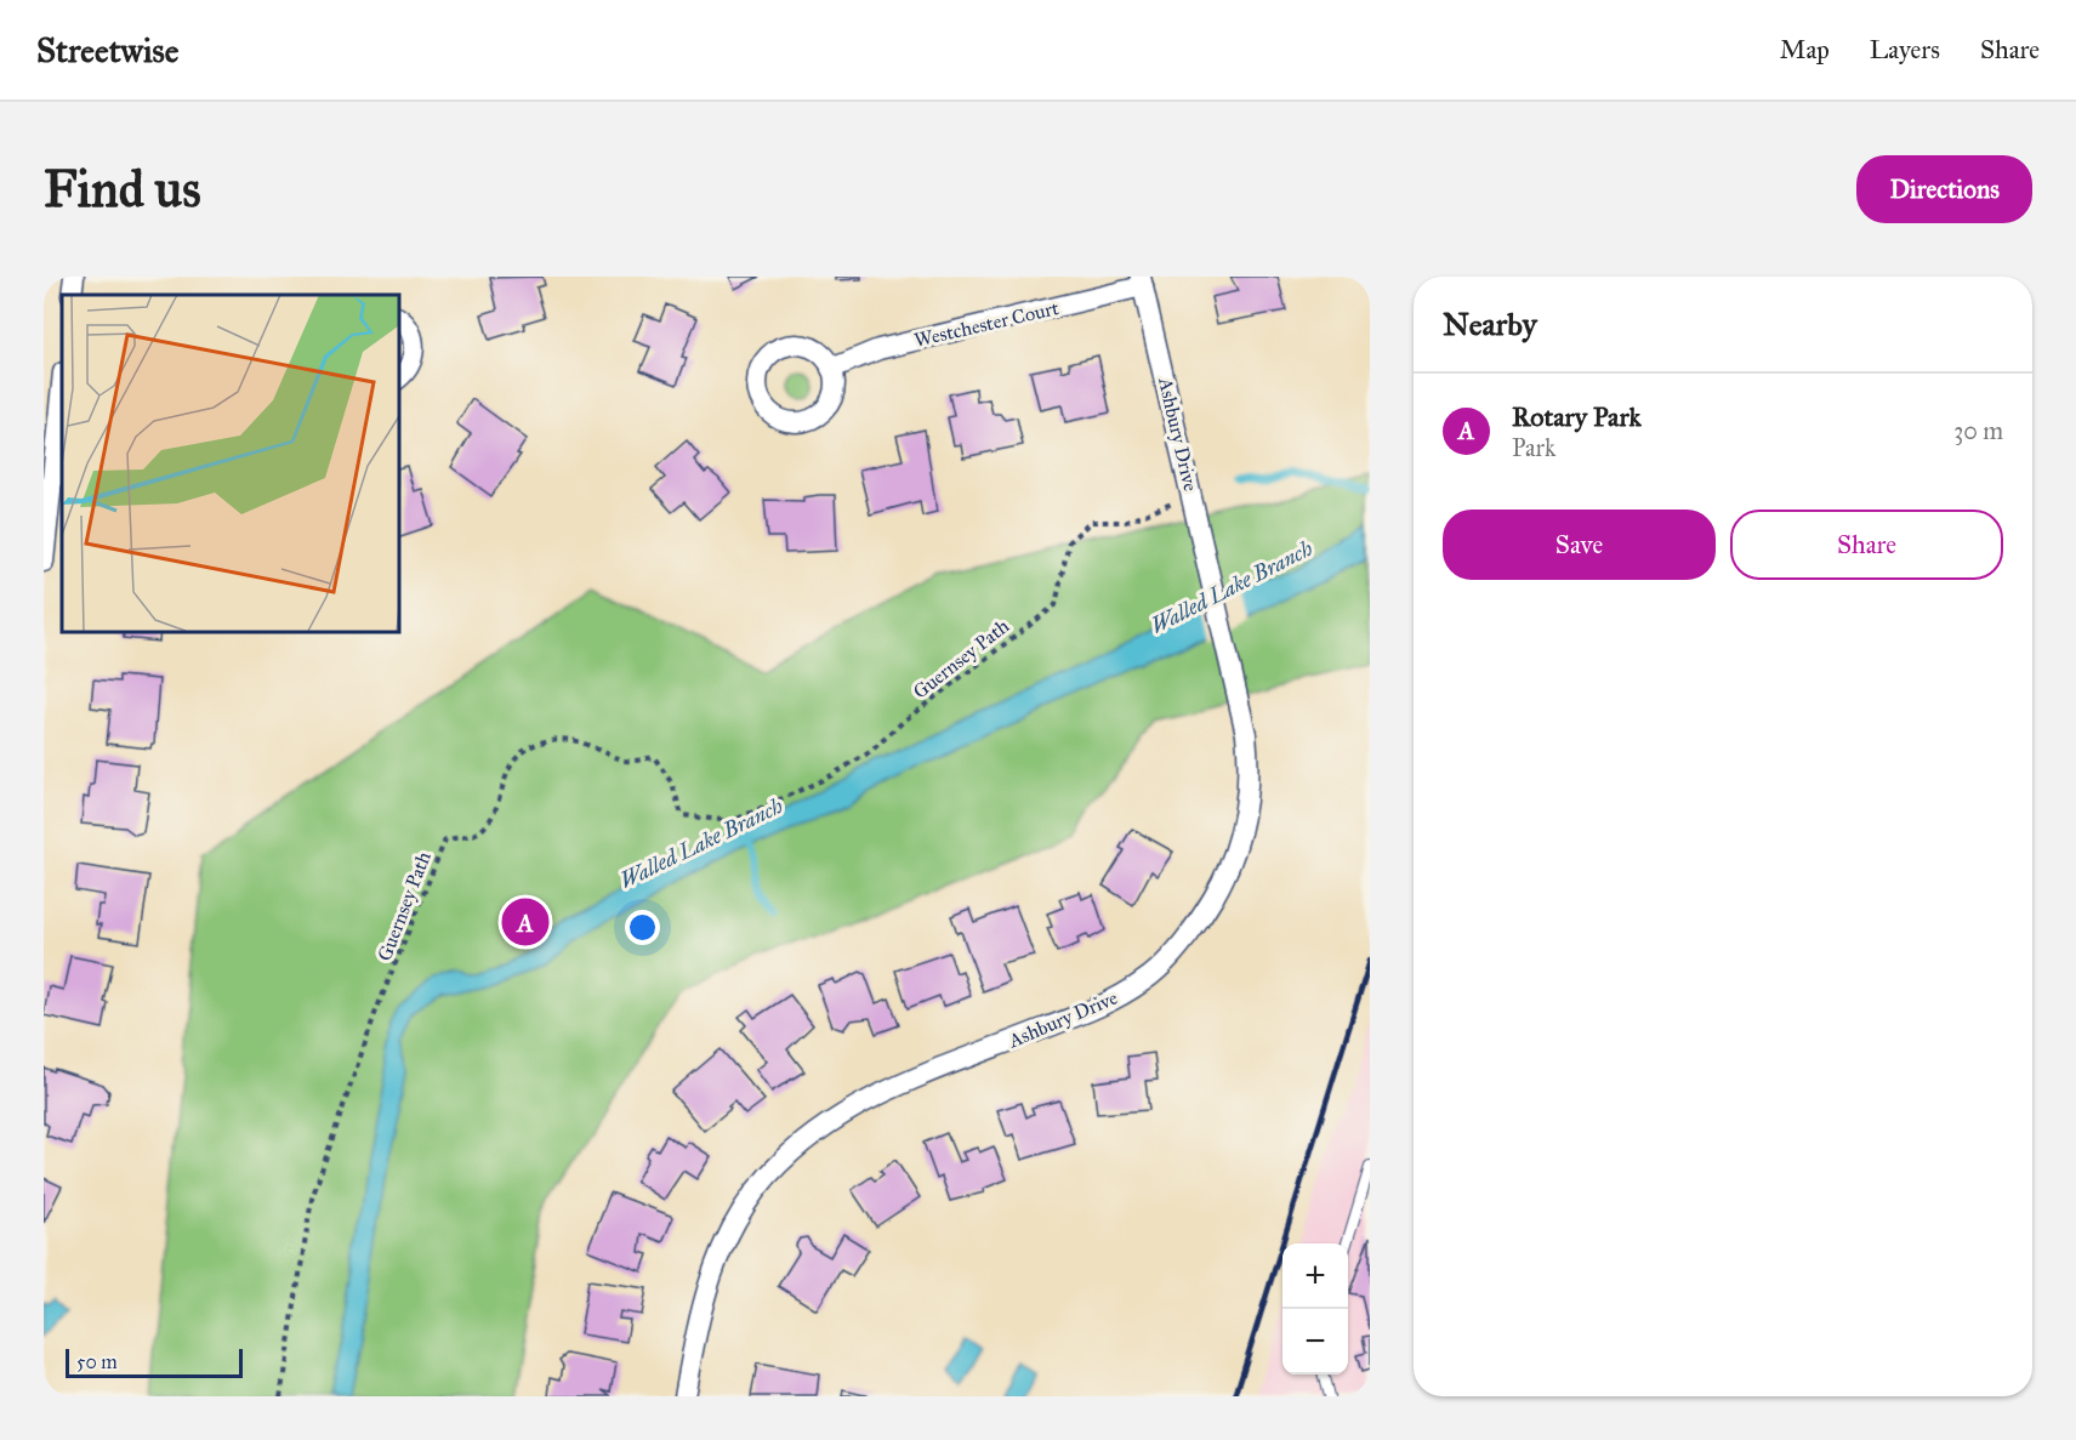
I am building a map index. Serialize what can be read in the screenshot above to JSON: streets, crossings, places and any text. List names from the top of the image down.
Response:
{
  "streets": {
    "street": ["Westchester Court", "Ashbury Drive"],
    "path": ["Guernsey Path"]
  },
  "crossings": [
    ["Westchester Court", "Ashbury Drive"]
  ],
  "water": ["Walled Lake Branch"],
  "scale_bar": "50 m",
  "page": {
    "header": "Streetwise",
    "nav": ["Map", "Layers", "Share"],
    "buttons": [
      "Directions",
      ["Save", "Share"]
    ],
    "title": "Find us",
    "heading": "Nearby",
    "list": [
      {
        "mark": "A",
        "name": "Rotary Park",
        "note": "Park",
        "value": "30 m"
      }
    ],
    "pins": "A",
    "map_buttons": ["+", "−"],
    "scale": "50 m"
  }
}
